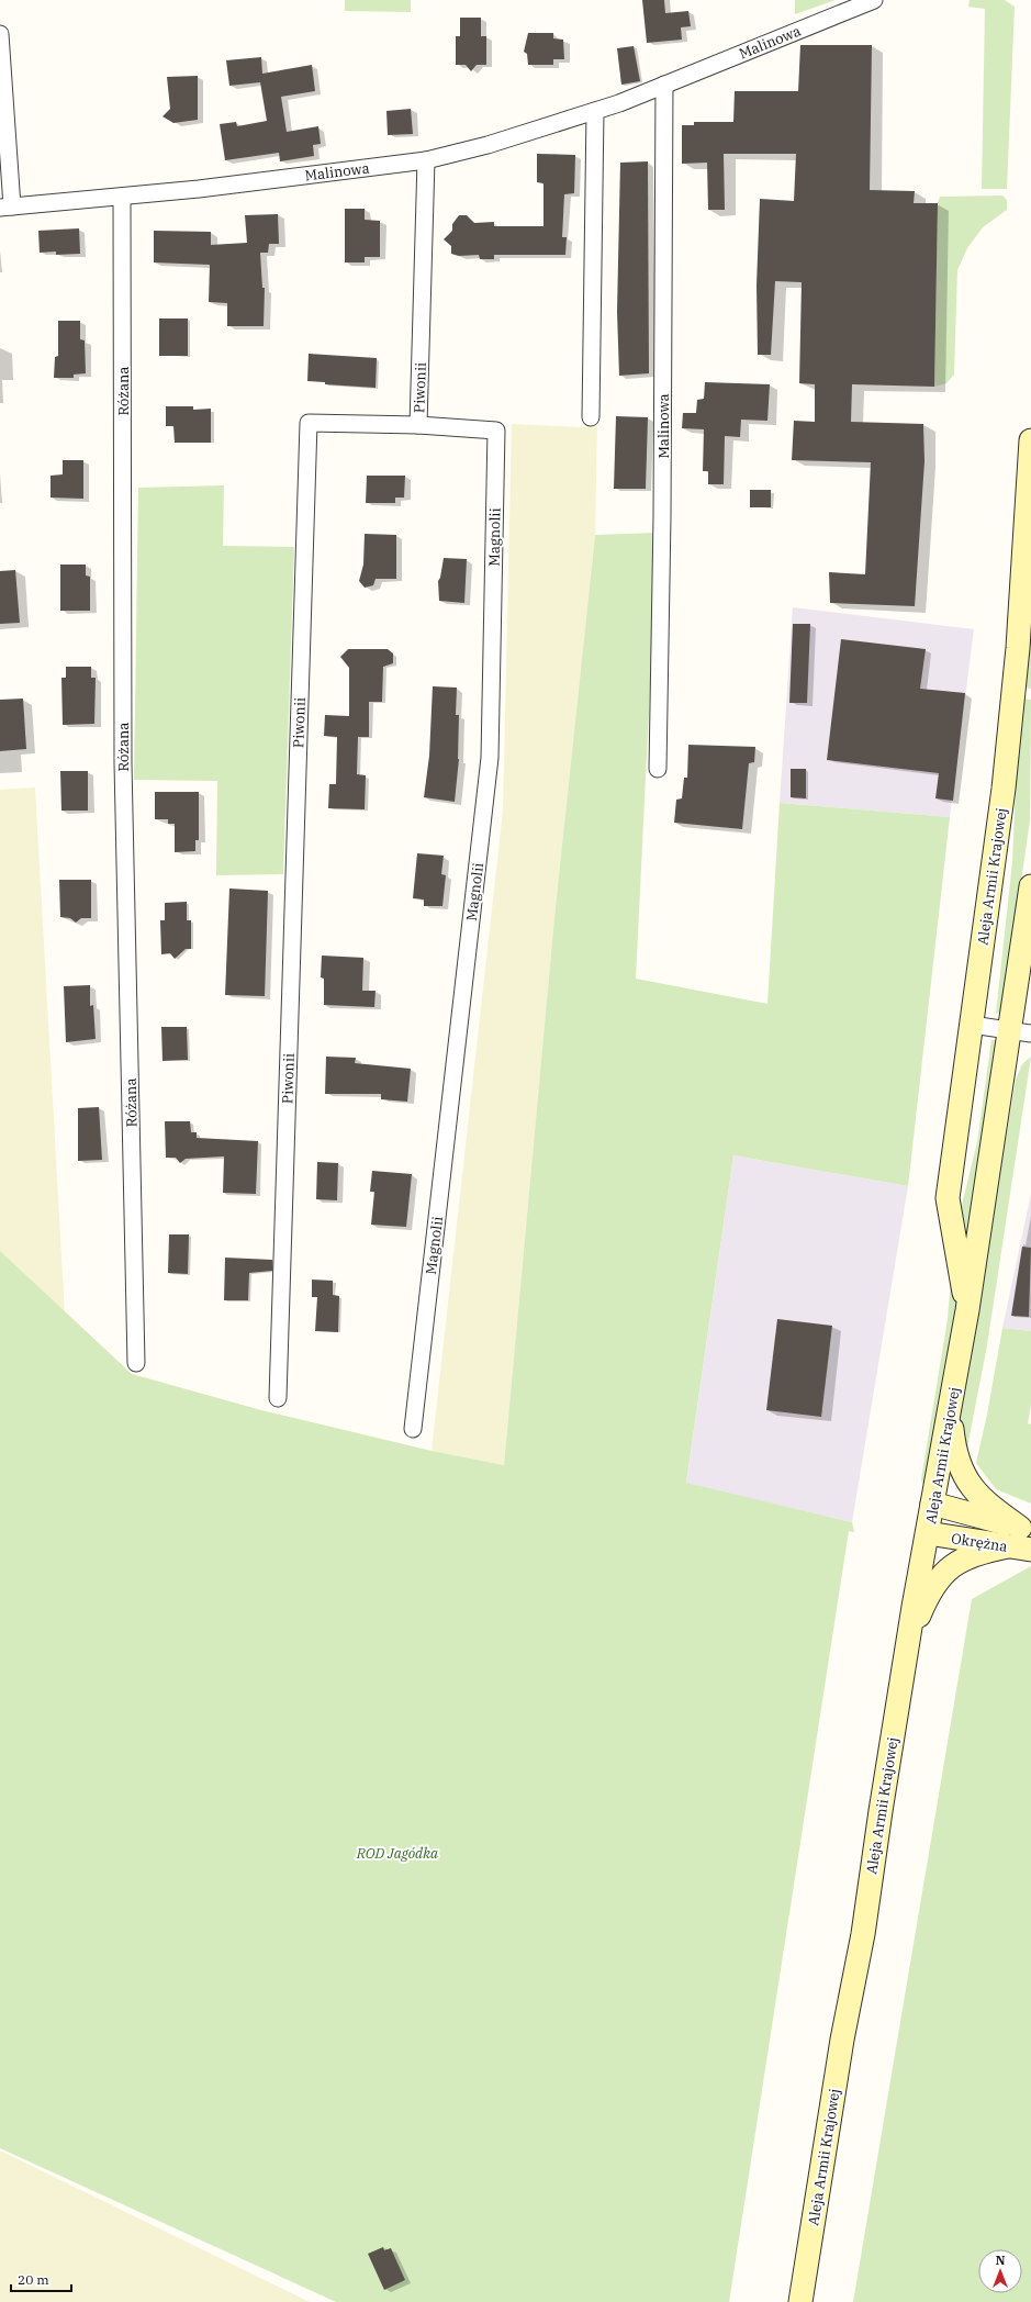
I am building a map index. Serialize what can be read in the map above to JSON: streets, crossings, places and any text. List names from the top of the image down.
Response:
{
  "streets": {
    "street": [
      "Malinowa",
      "Piwonii",
      "Różana",
      "Magnolii",
      "Aleja Armii Krajowej",
      "Okrężna"
    ]
  },
  "crossings": [
    ["Malinowa", "Piwonii"],
    ["Malinowa", "Różana"],
    ["Piwonii", "Magnolii"],
    ["Aleja Armii Krajowej", "Okrężna"]
  ],
  "parks": ["ROD Jagódka"],
  "scale_bar": "20 m",
  "north": "top"
}
